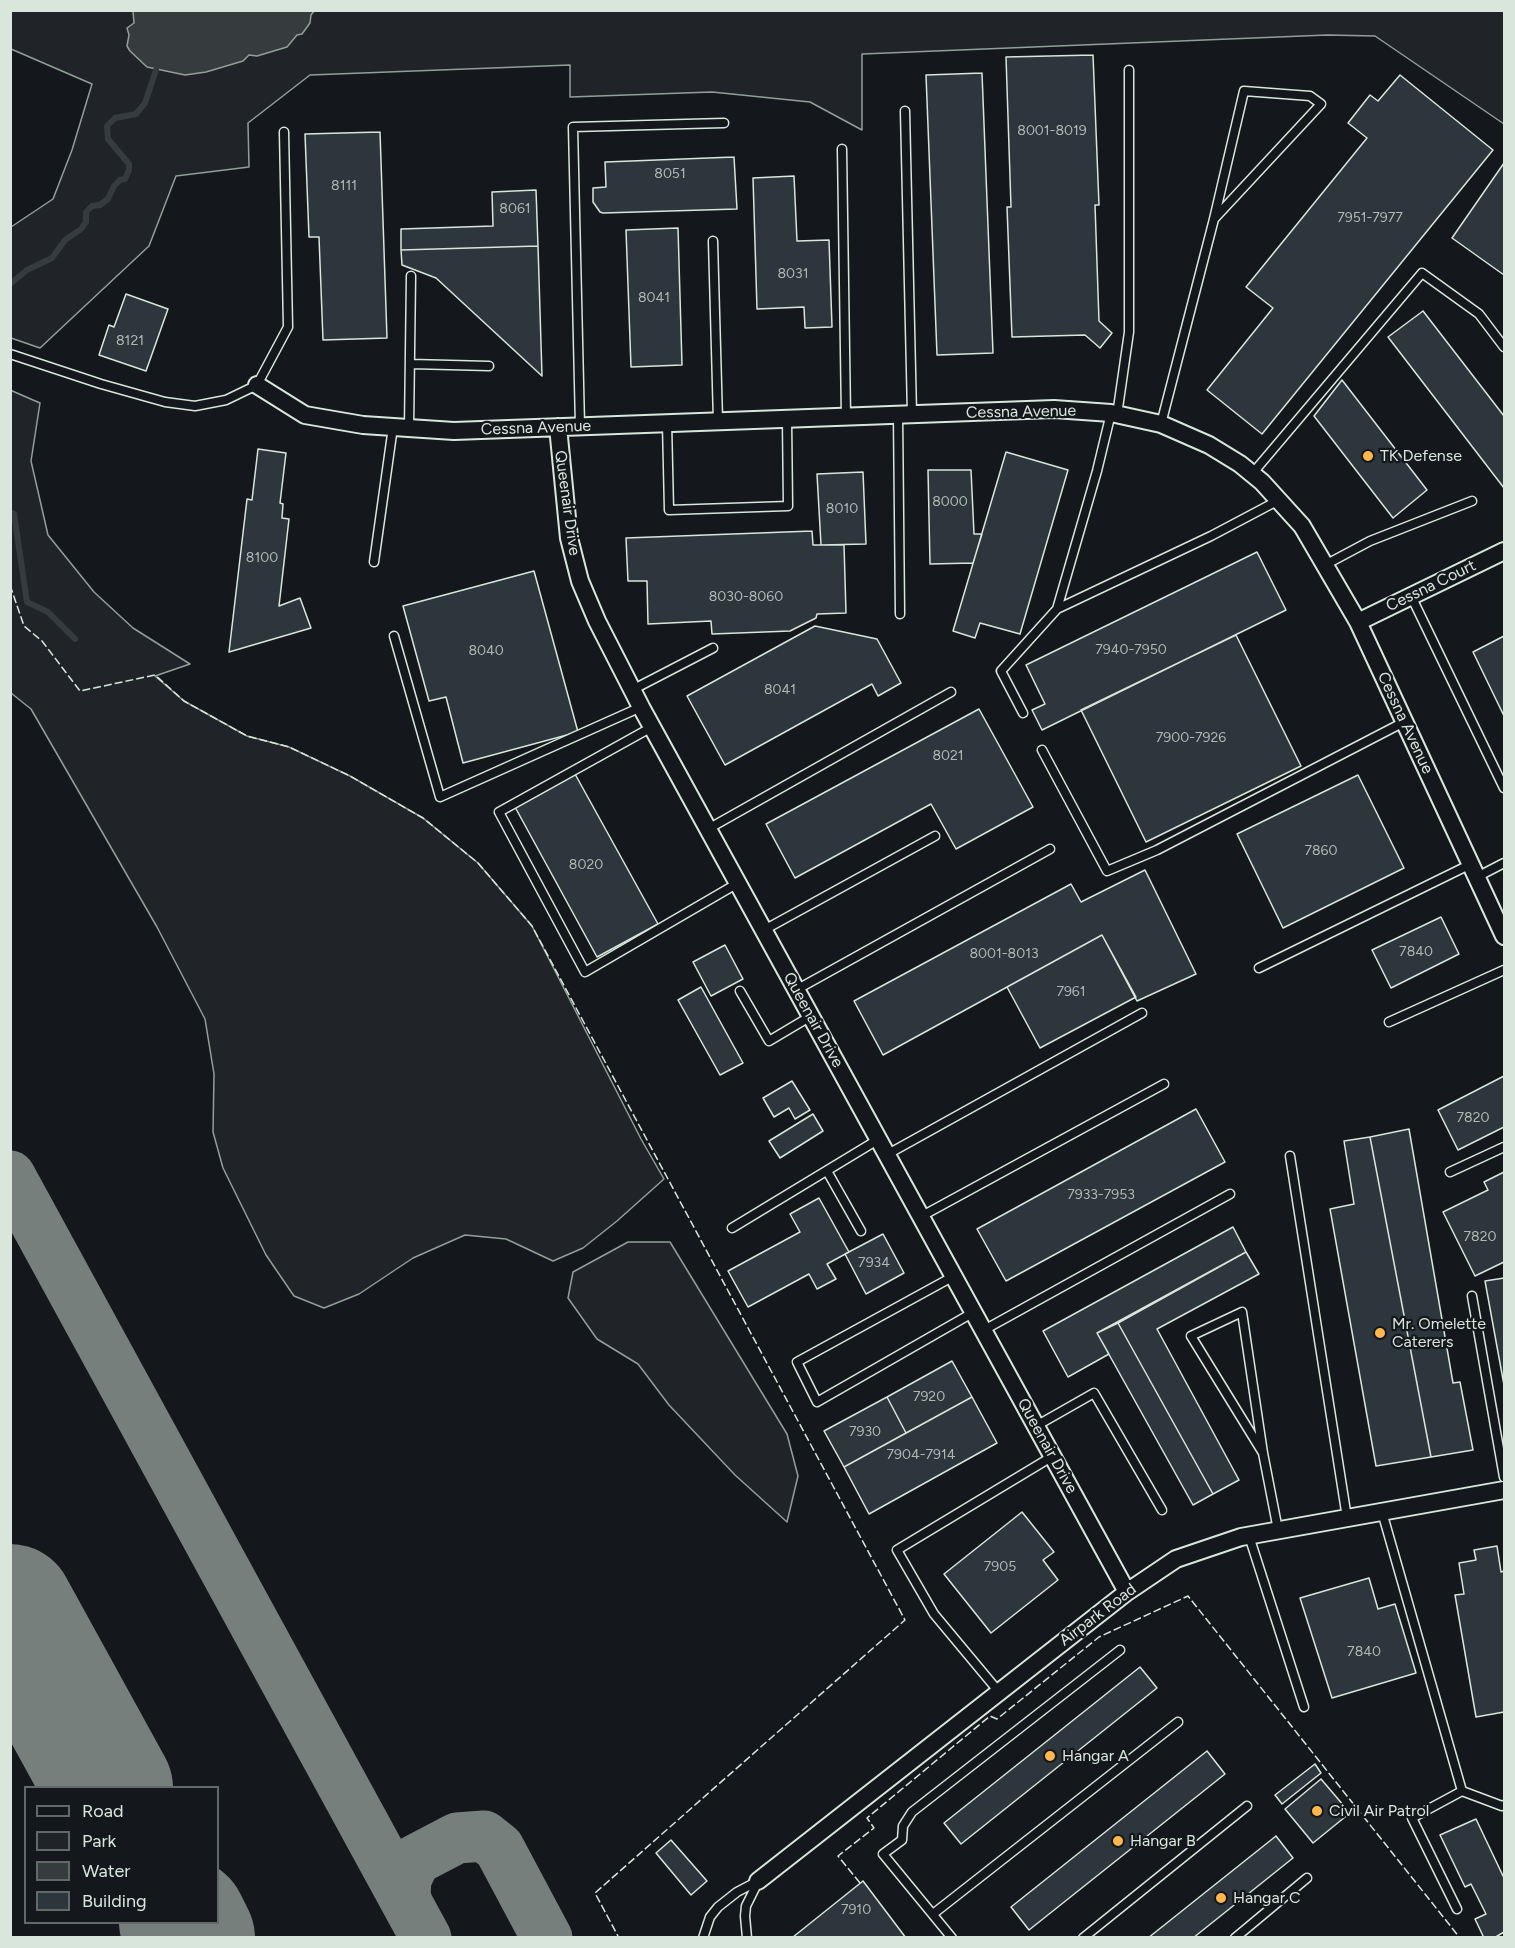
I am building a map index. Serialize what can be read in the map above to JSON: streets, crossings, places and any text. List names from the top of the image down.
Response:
{
  "streets": {
    "street": [
      "Cessna Avenue",
      "Queenair Drive",
      "Cessna Court",
      "Airpark Road"
    ]
  },
  "crossings": [
    ["Cessna Avenue", "Queenair Drive"],
    ["Cessna Avenue", "Cessna Court"],
    ["Queenair Drive", "Airpark Road"]
  ],
  "places": [
    "TK Defense",
    "Mr. Omelette Caterers",
    "Hangar A",
    "Civil Air Patrol",
    "Hangar B",
    "Hangar C"
  ],
  "house_numbers": [
    "8001-8019",
    "8051",
    "8111",
    "8061",
    "7951-7977",
    "8031",
    "8041",
    "8121",
    "8000",
    "8010",
    "8100",
    "8030-8060",
    "7940-7950",
    "8040",
    "8041",
    "7900-7926",
    "8021",
    "7860",
    "8020",
    "7840",
    "8001-8013",
    "7961",
    "7820",
    "7933-7953",
    "7820",
    "7934",
    "7920",
    "7930",
    "7904-7914",
    "7905",
    "7840",
    "7910"
  ],
  "legend": [
    "Road",
    "Park",
    "Water",
    "Building"
  ]
}
